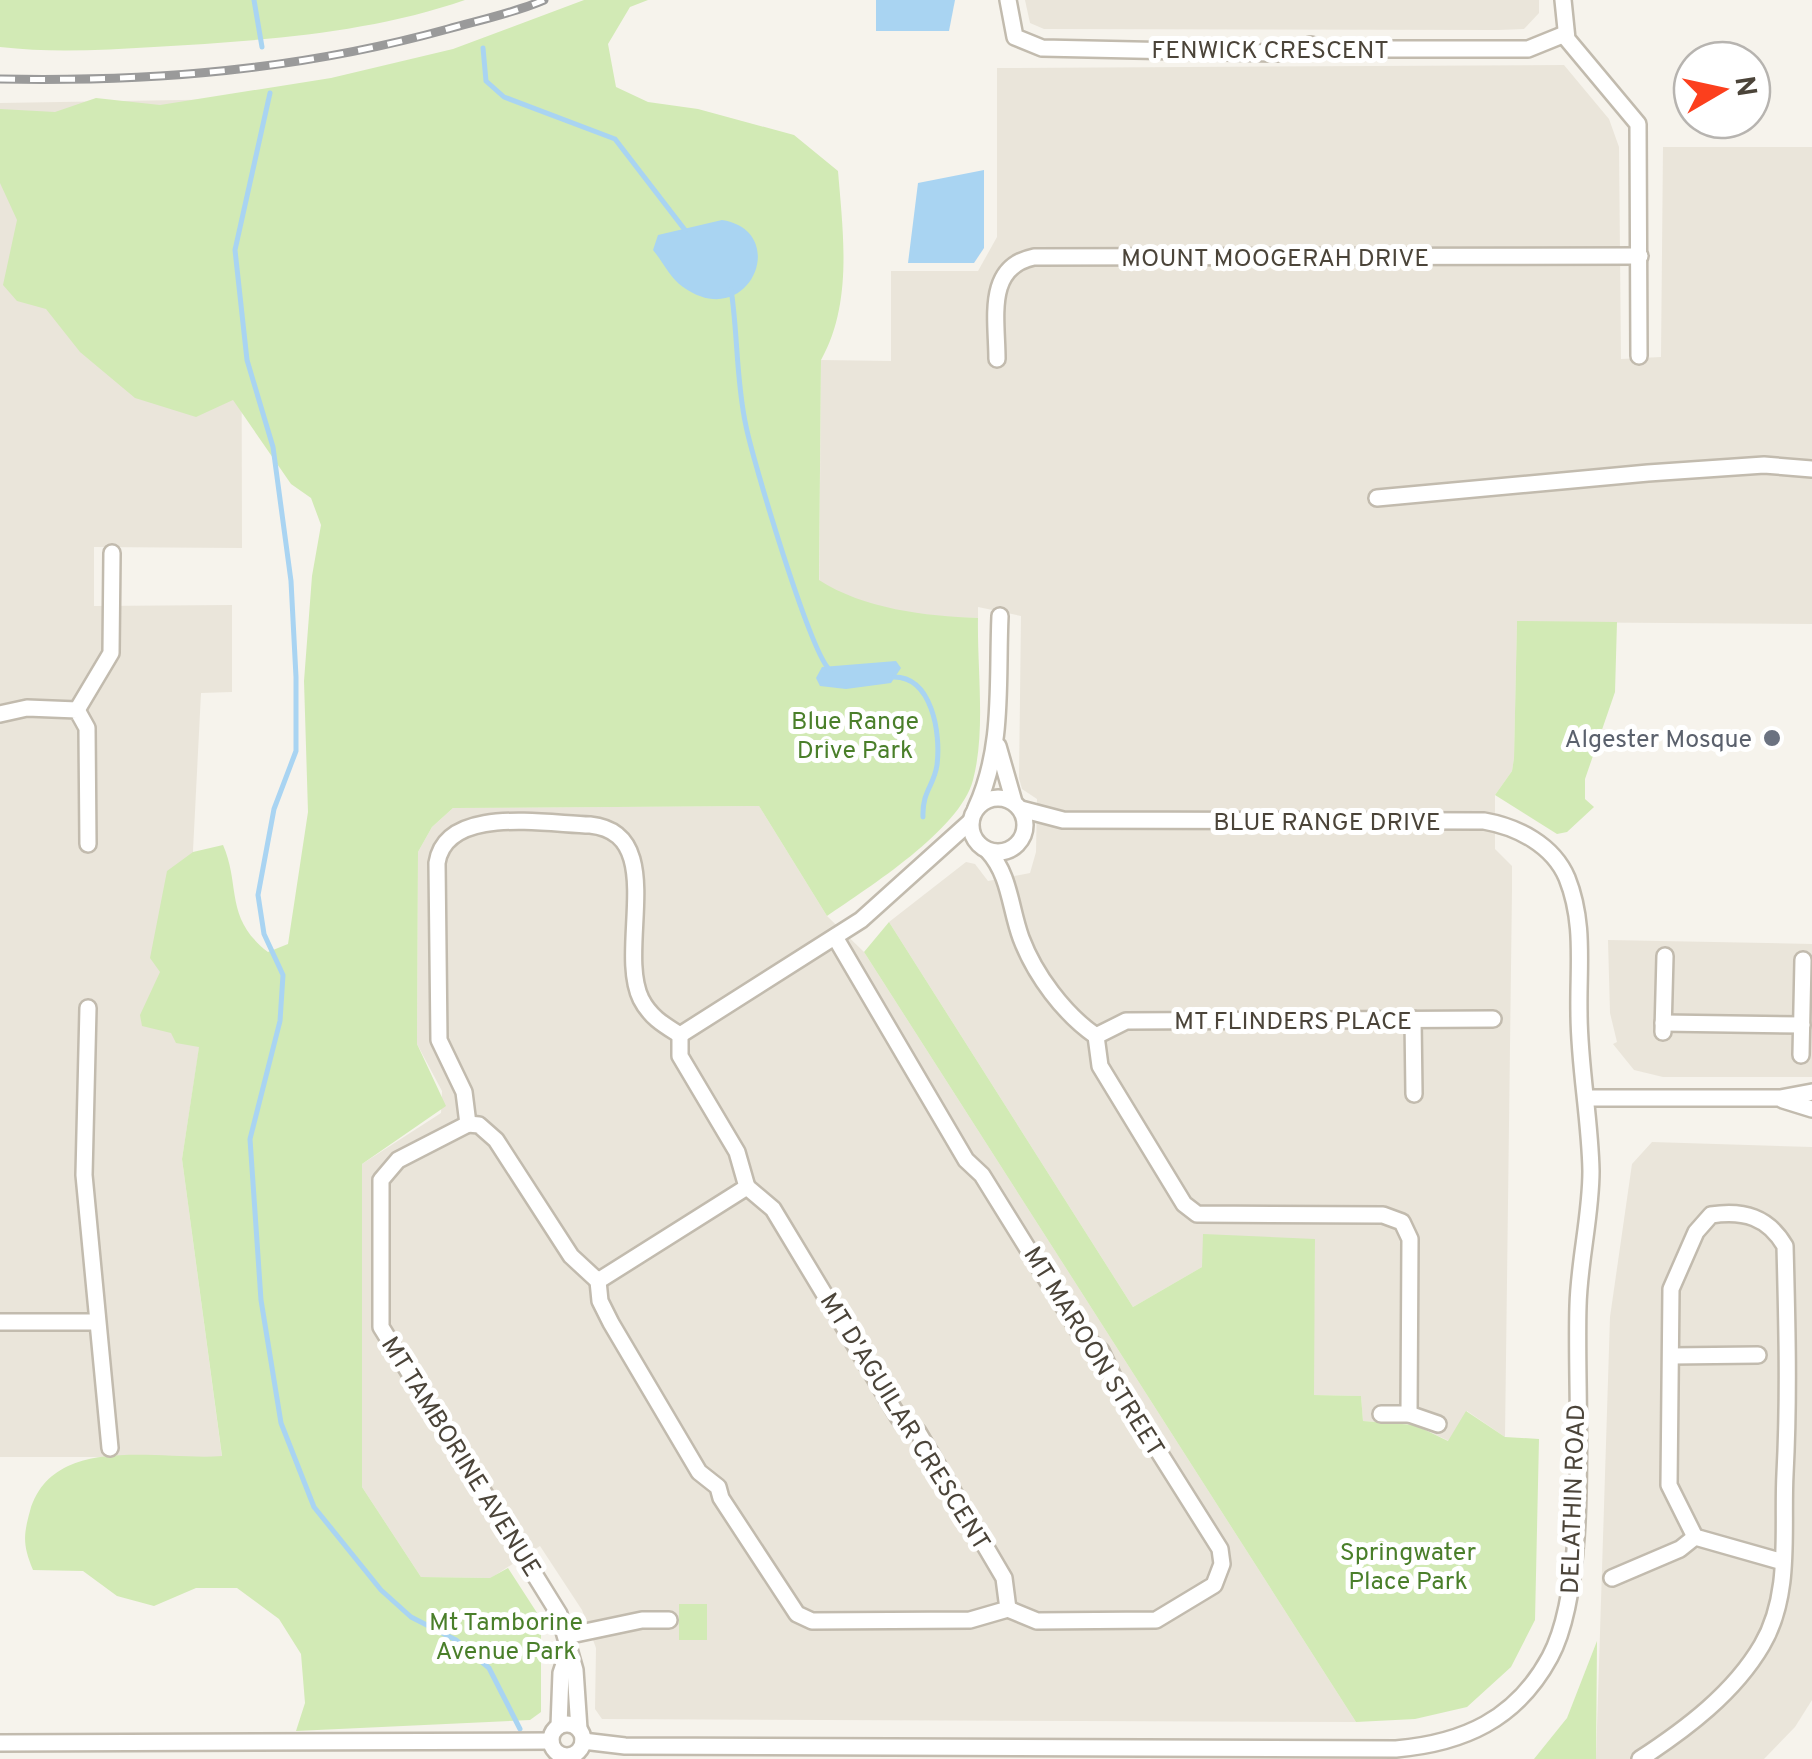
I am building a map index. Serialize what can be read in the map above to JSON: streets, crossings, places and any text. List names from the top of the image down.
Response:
{
  "streets": {
    "street": [
      "FENWICK CRESCENT",
      "MOUNT MOOGERAH DRIVE",
      "BLUE RANGE DRIVE",
      "MT FLINDERS PLACE",
      "MT MAROON STREET",
      "MT D'AGUILAR CRESCENT",
      "MT TAMBORINE AVENUE",
      "DELATHIN ROAD"
    ]
  },
  "crossings": [
    ["BLUE RANGE DRIVE", "DELATHIN ROAD"],
    ["MT MAROON STREET", "MT D'AGUILAR CRESCENT"],
    ["MT TAMBORINE AVENUE", "DELATHIN ROAD"]
  ],
  "parks": ["Blue Range Drive Park", "Springwater Place Park", "Mt Tamborine Avenue Park"],
  "places": ["Algester Mosque"],
  "north": "right"
}
